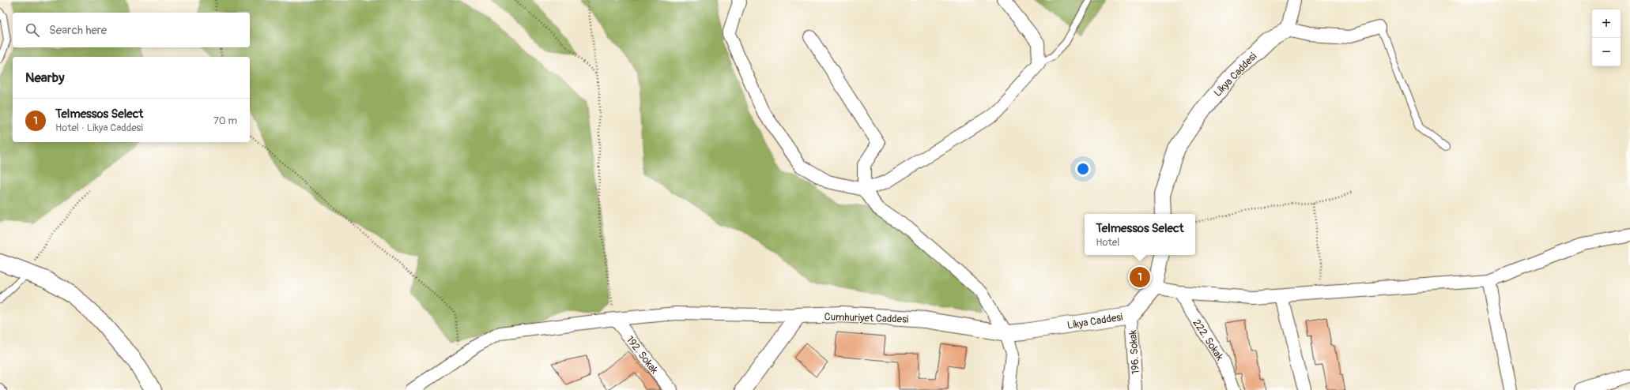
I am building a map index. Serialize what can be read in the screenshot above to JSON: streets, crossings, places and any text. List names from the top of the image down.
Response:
{
  "streets": {
    "street": [
      "Likya Caddesi",
      "Cumhuriyet Caddesi",
      "222. Sokak",
      "196. Sokak",
      "192. Sokak"
    ]
  },
  "crossings": [
    ["Likya Caddesi", "Cumhuriyet Caddesi"],
    ["Likya Caddesi", "196. Sokak"]
  ],
  "page": {
    "map_buttons": ["+", "−"],
    "search": "Search here",
    "heading": "Nearby",
    "list": [
      {
        "mark": "1",
        "name": "Telmessos Select",
        "note": "Hotel · Likya Caddesi",
        "value": "70 m"
      }
    ],
    "popup": ["Telmessos Select", "Hotel"],
    "pins": "1"
  }
}
